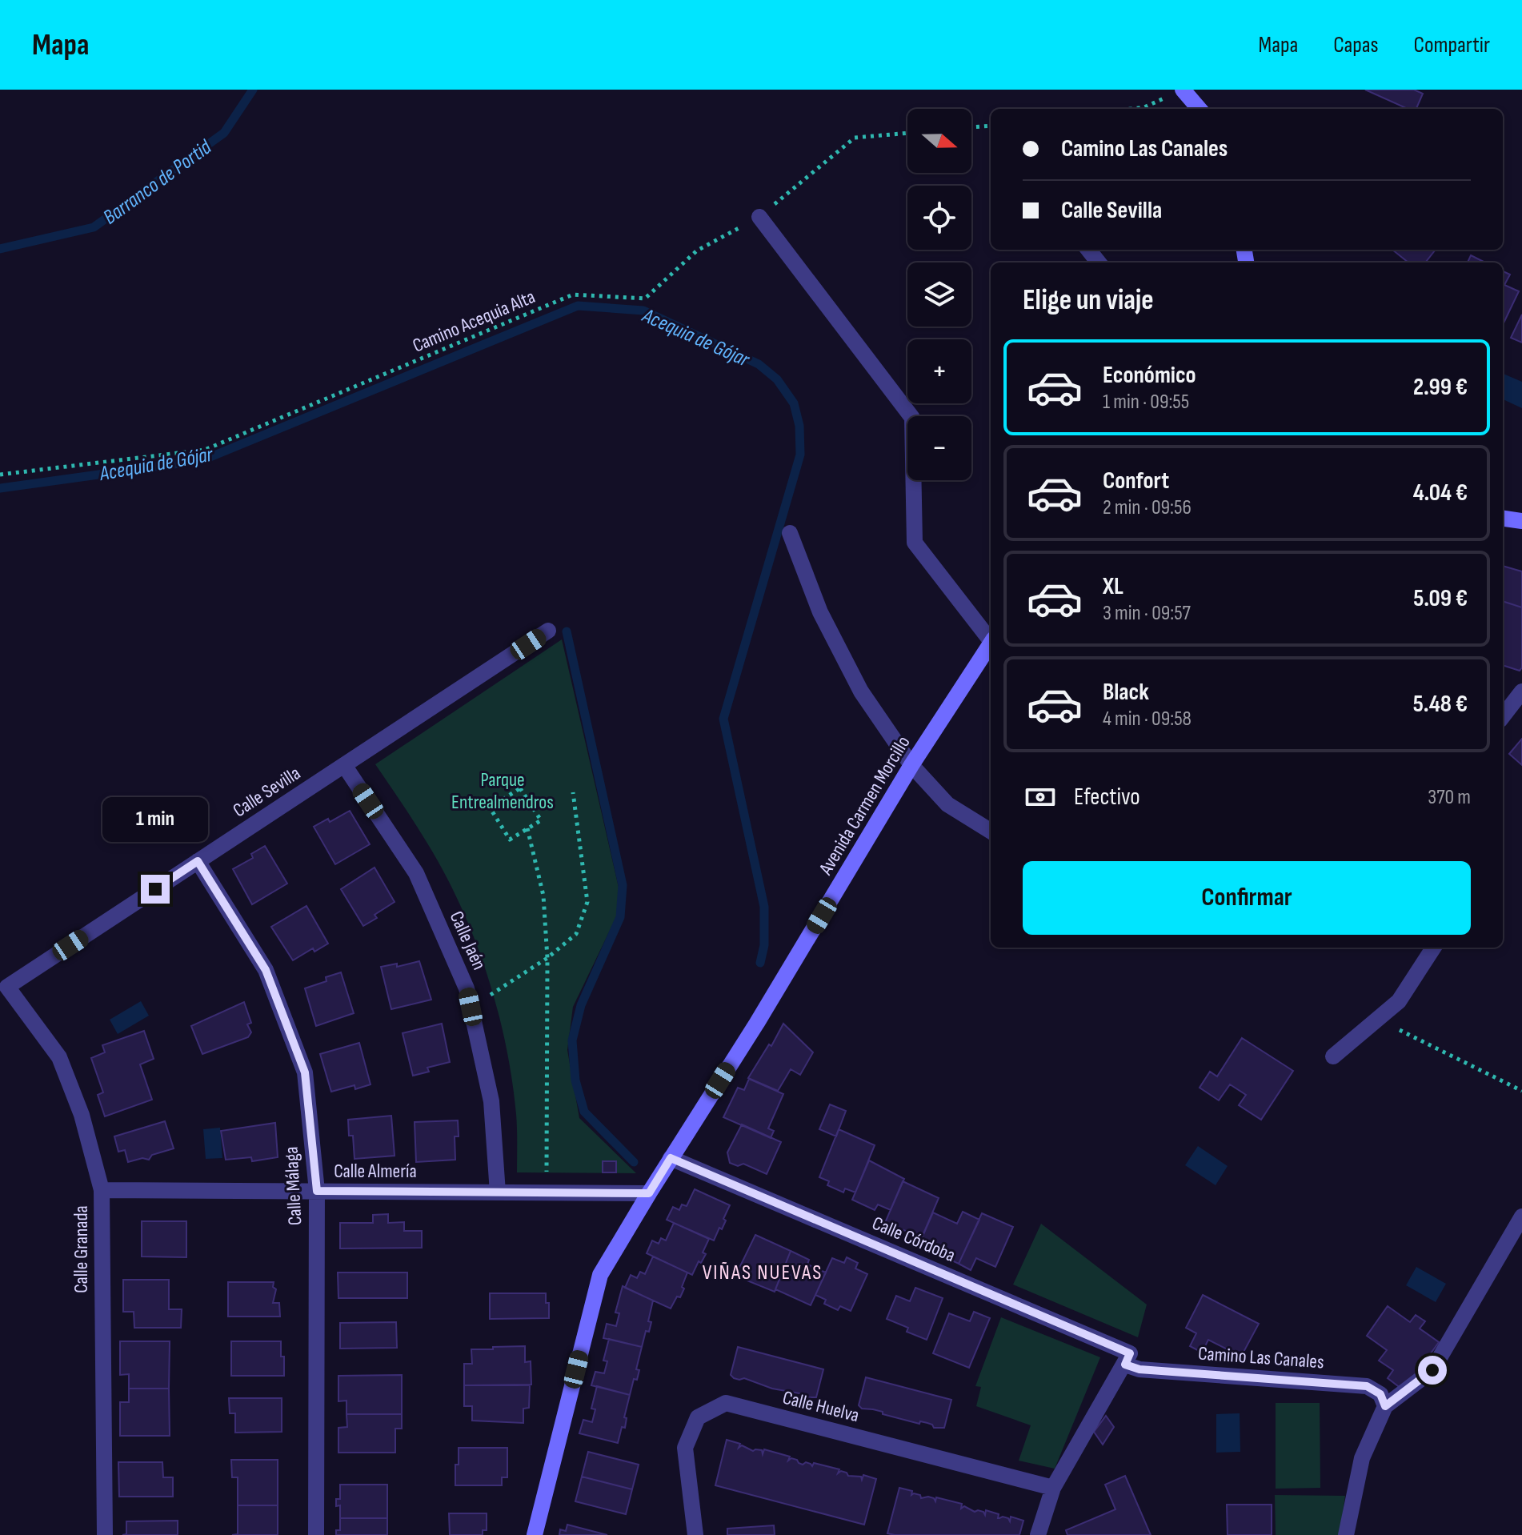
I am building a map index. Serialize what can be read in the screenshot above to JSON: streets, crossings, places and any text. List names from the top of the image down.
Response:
{
  "streets": {
    "street": [
      "Calle Sevilla",
      "Avenida Carmen Morcillo",
      "Calle Jaén",
      "Calle Almería",
      "Calle Málaga",
      "Calle Córdoba",
      "Calle Granada",
      "Camino Las Canales",
      "Calle Huelva"
    ],
    "path": ["Camino Acequia Alta"]
  },
  "crossings": [
    ["Calle Sevilla", "Calle Jaén"],
    ["Calle Sevilla", "Calle Málaga"],
    ["Calle Sevilla", "Calle Granada"],
    ["Avenida Carmen Morcillo", "Calle Almería"],
    ["Avenida Carmen Morcillo", "Calle Córdoba"],
    ["Calle Jaén", "Calle Almería"],
    ["Calle Almería", "Calle Málaga"],
    ["Calle Almería", "Calle Granada"],
    ["Calle Córdoba", "Camino Las Canales"]
  ],
  "districts": ["VIÑAS NUEVAS"],
  "water": ["Barranco de Portid", "Acequia de Gójar"],
  "parks": ["Parque Entrealmendros"],
  "north": "right",
  "page": {
    "header": "Mapa",
    "nav": ["Mapa", "Capas", "Compartir"],
    "map_buttons": ["+", "−"],
    "banner": ["Camino Las Canales", "Calle Sevilla"],
    "heading": "Elige un viaje",
    "list": [
      {
        "name": "Económico",
        "note": "1 min · 09:55",
        "value": "2.99 €"
      },
      {
        "name": "Confort",
        "note": "2 min · 09:56",
        "value": "4.04 €"
      },
      {
        "name": "XL",
        "note": "3 min · 09:57",
        "value": "5.09 €"
      },
      {
        "name": "Black",
        "note": "4 min · 09:58",
        "value": "5.48 €"
      }
    ],
    "pay": ["Efectivo", "370 m"],
    "bubble": "1 min",
    "buttons": "Confirmar"
  }
}
